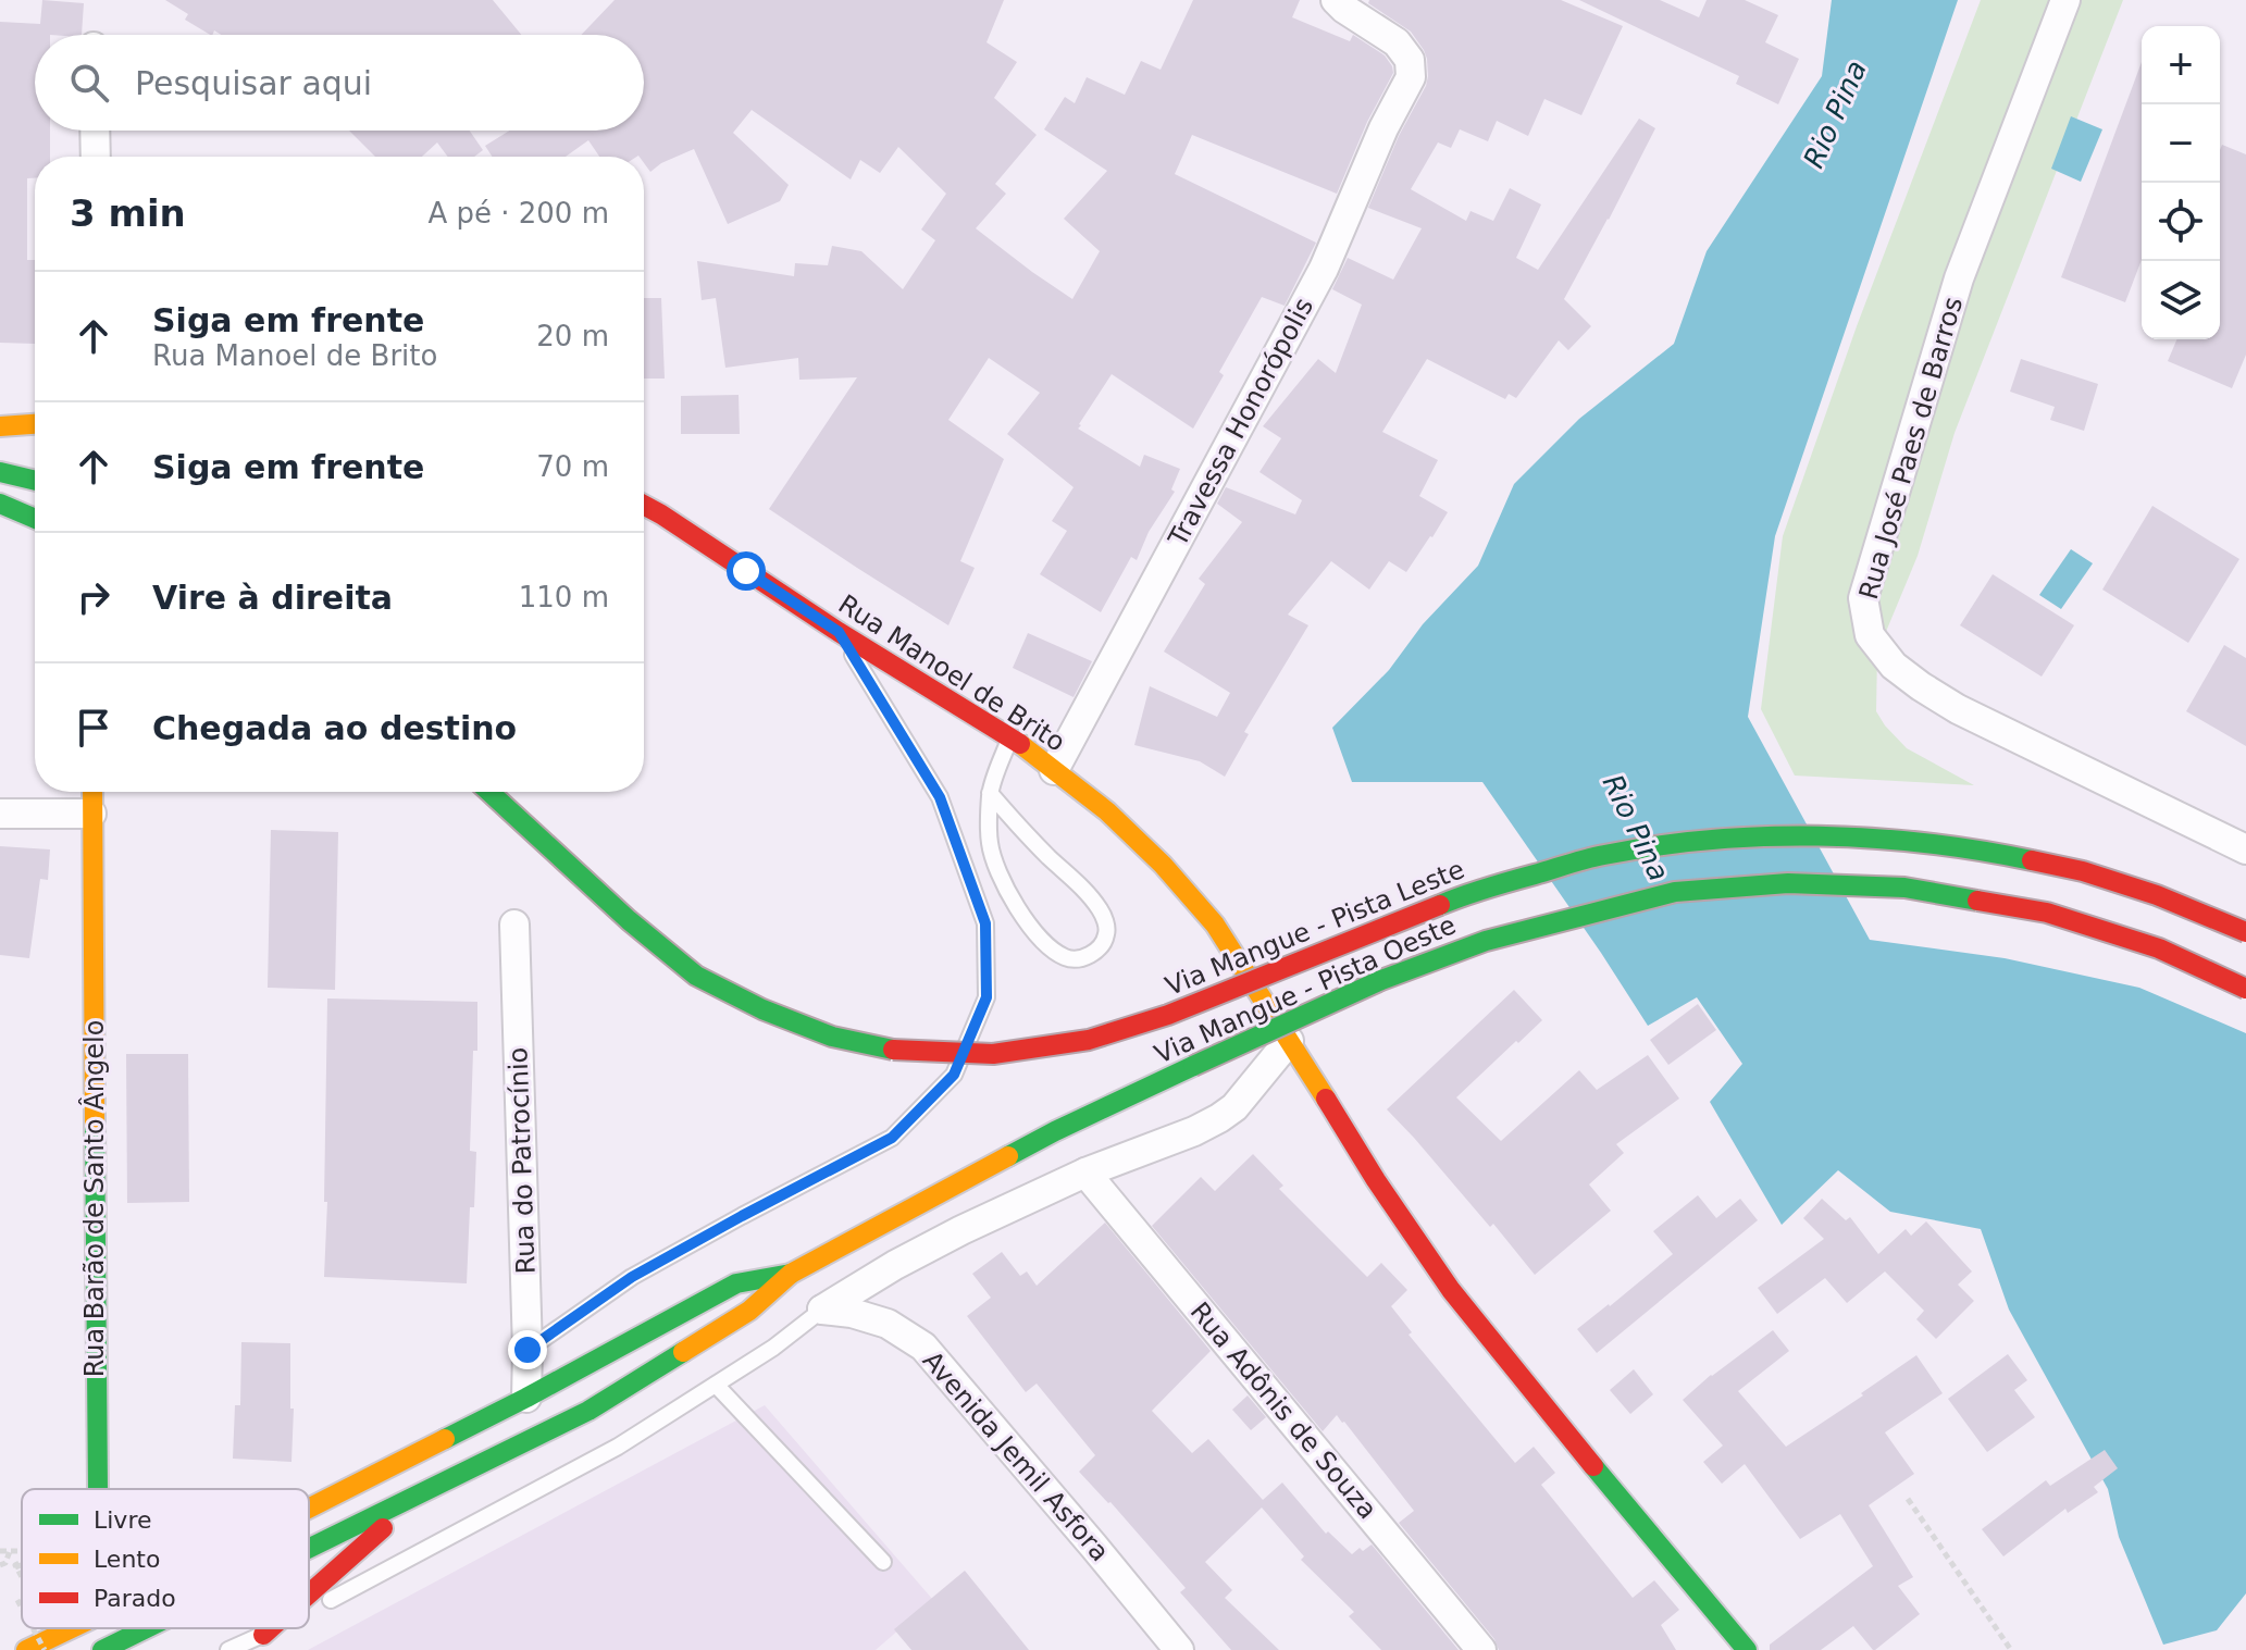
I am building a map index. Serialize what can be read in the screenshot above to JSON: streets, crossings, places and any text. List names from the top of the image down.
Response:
{
  "streets": {
    "main road": [
      "Rua Manoel de Brito",
      "Via Mangue - Pista Leste",
      "Via Mangue - Pista Oeste",
      "Rua Barão de Santo Ângelo"
    ],
    "street": [
      "Travessa Honorópolis",
      "Rua José Paes de Barros",
      "Rua do Patrocínio",
      "Rua Adônis de Souza",
      "Avenida Jemil Asfora"
    ]
  },
  "crossings": [
    ["Travessa Honorópolis", "Rua Manoel de Brito"]
  ],
  "water": ["Rio Pina"],
  "legend": ["Livre", "Lento", "Parado"],
  "page": {
    "map_buttons": ["+", "−"],
    "search": "Pesquisar aqui",
    "heading": ["3 min", "A pé · 200 m"],
    "list": [
      ["Siga em frente", "Rua Manoel de Brito", "20 m"],
      ["Siga em frente", "70 m"],
      ["Vire à direita", "110 m"],
      "Chegada ao destino"
    ]
  }
}
